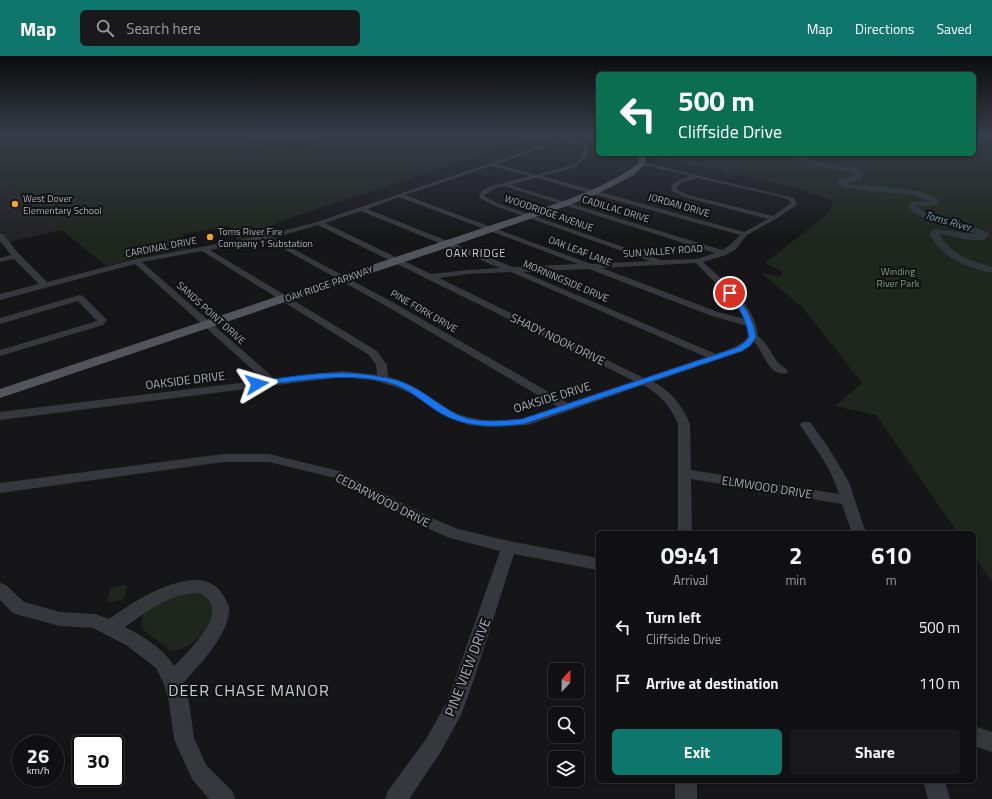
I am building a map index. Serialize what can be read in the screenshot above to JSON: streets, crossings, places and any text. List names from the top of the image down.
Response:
{
  "streets": {
    "main road": ["OAK RIDGE PARKWAY"],
    "street": [
      "JORDAN DRIVE",
      "CADILLAC DRIVE",
      "WOODRIDGE AVENUE",
      "CARDINAL DRIVE",
      "OAK LEAF LANE",
      "SUN VALLEY ROAD",
      "MORNINGSIDE DRIVE",
      "PINE FORK DRIVE",
      "SANDS POINT DRIVE",
      "SHADY NOOK DRIVE",
      "OAKSIDE DRIVE",
      "ELMWOOD DRIVE",
      "CEDARWOOD DRIVE",
      "PINE VIEW DRIVE"
    ]
  },
  "crossings": [
    ["JORDAN DRIVE", "WOODRIDGE AVENUE"],
    ["JORDAN DRIVE", "SUN VALLEY ROAD"],
    ["JORDAN DRIVE", "OAK RIDGE PARKWAY"],
    ["CADILLAC DRIVE", "WOODRIDGE AVENUE"],
    ["CADILLAC DRIVE", "SUN VALLEY ROAD"],
    ["CADILLAC DRIVE", "OAK RIDGE PARKWAY"],
    ["WOODRIDGE AVENUE", "SUN VALLEY ROAD"],
    ["WOODRIDGE AVENUE", "OAK RIDGE PARKWAY"],
    ["CARDINAL DRIVE", "OAK LEAF LANE"],
    ["CARDINAL DRIVE", "MORNINGSIDE DRIVE"],
    ["CARDINAL DRIVE", "PINE FORK DRIVE"],
    ["CARDINAL DRIVE", "SANDS POINT DRIVE"],
    ["CARDINAL DRIVE", "SHADY NOOK DRIVE"],
    ["OAK LEAF LANE", "SUN VALLEY ROAD"],
    ["OAK LEAF LANE", "OAK RIDGE PARKWAY"],
    ["SUN VALLEY ROAD", "MORNINGSIDE DRIVE"],
    ["SUN VALLEY ROAD", "SHADY NOOK DRIVE"],
    ["MORNINGSIDE DRIVE", "OAK RIDGE PARKWAY"],
    ["MORNINGSIDE DRIVE", "OAKSIDE DRIVE"],
    ["OAK RIDGE PARKWAY", "PINE FORK DRIVE"],
    ["OAK RIDGE PARKWAY", "SANDS POINT DRIVE"],
    ["OAK RIDGE PARKWAY", "SHADY NOOK DRIVE"],
    ["PINE FORK DRIVE", "OAKSIDE DRIVE"],
    ["SANDS POINT DRIVE", "OAKSIDE DRIVE"],
    ["SHADY NOOK DRIVE", "OAKSIDE DRIVE"],
    ["SHADY NOOK DRIVE", "ELMWOOD DRIVE"],
    ["CEDARWOOD DRIVE", "PINE VIEW DRIVE"]
  ],
  "districts": ["OAK RIDGE", "DEER CHASE MANOR"],
  "water": ["Toms River"],
  "parks": ["Winding River Park"],
  "places": ["West Dover Elementary School", "Toms River Fire Company 1 Substation"],
  "north": "top",
  "page": {
    "header": "Map",
    "search": "Search here",
    "nav": ["Map", "Directions", "Saved"],
    "turn": ["500 m", "Cliffside Drive"],
    "eta": [
      "09:41",
      "Arrival",
      "2",
      "min",
      "610",
      "m"
    ],
    "list": [
      {
        "name": "Turn left",
        "note": "Cliffside Drive",
        "value": "500 m"
      },
      {
        "name": "Arrive at destination",
        "value": "110 m"
      }
    ],
    "buttons": ["Exit", "Share"],
    "speed": "26 km/h",
    "limit": "30"
  }
}
